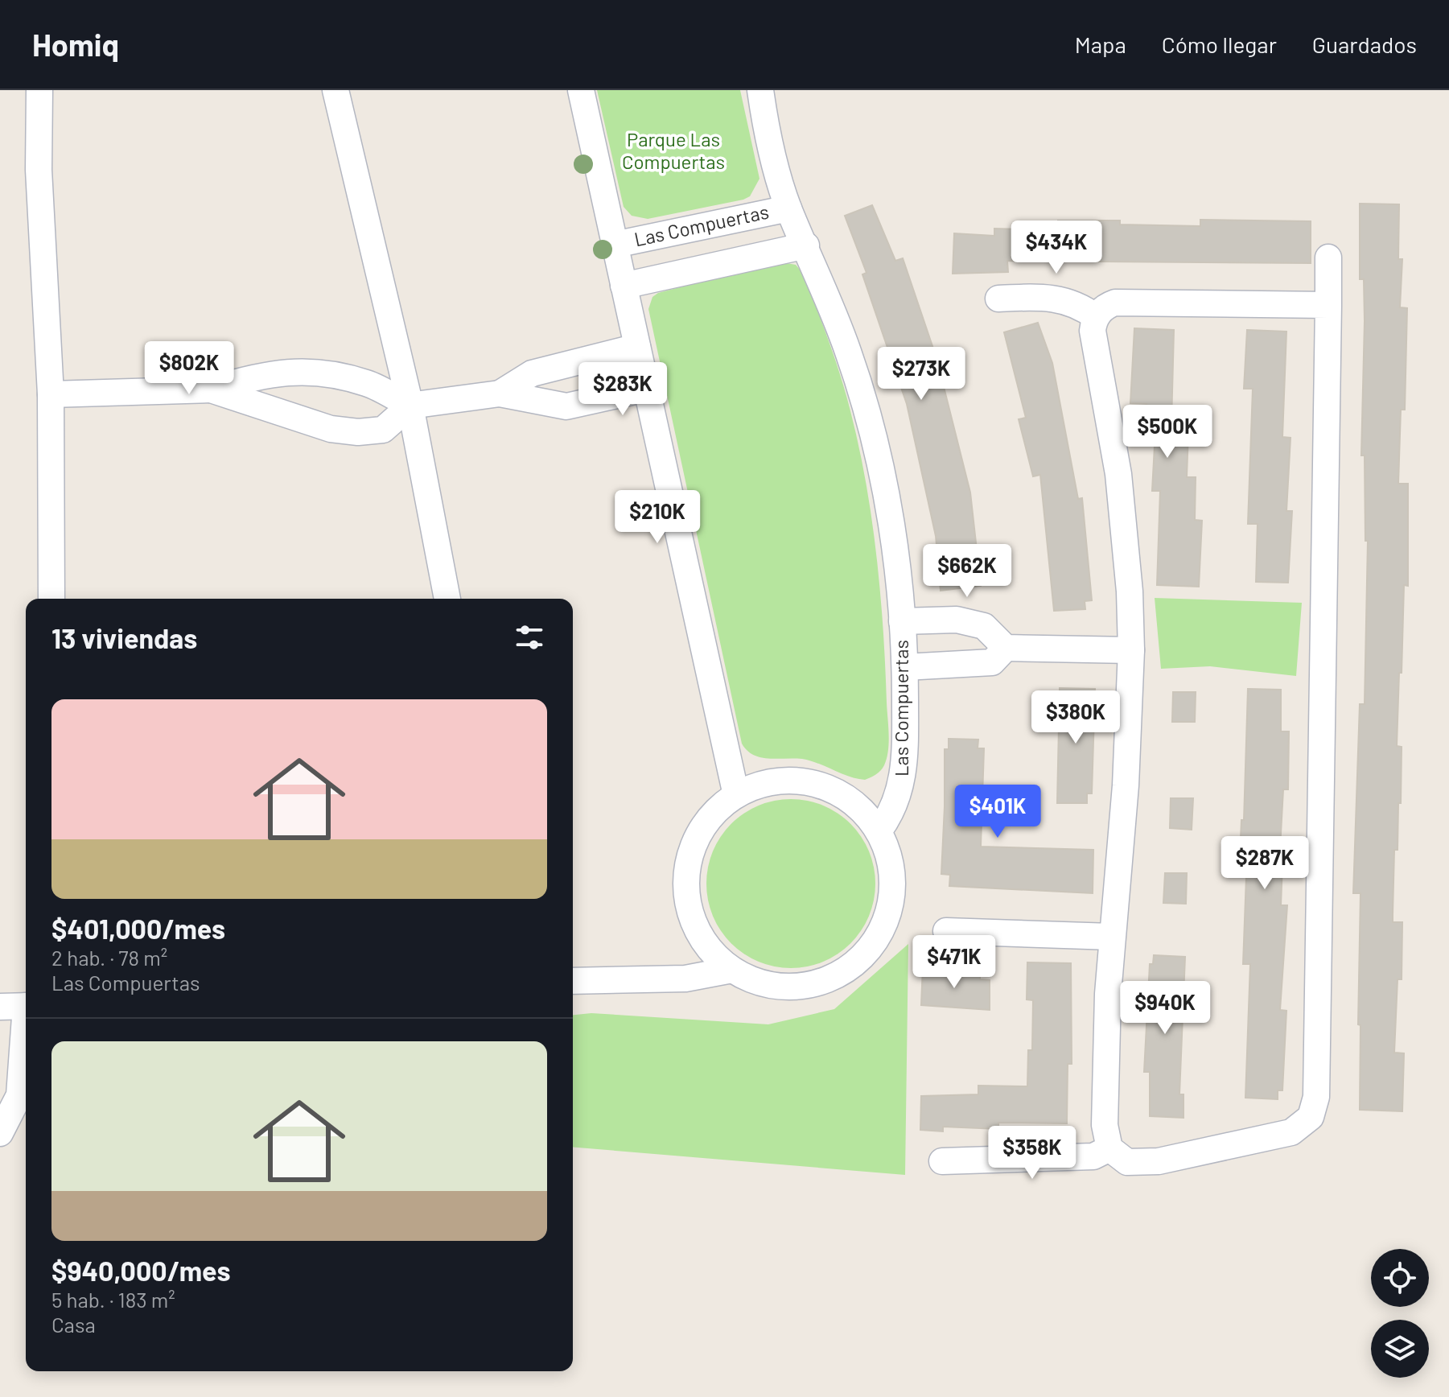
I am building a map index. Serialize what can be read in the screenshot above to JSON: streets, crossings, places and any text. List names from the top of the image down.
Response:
{
  "streets": {
    "street": ["Las Compuertas"]
  },
  "parks": ["Parque Las Compuertas"],
  "page": {
    "header": "Homiq",
    "nav": ["Mapa", "Cómo llegar", "Guardados"],
    "price": [
      "$434K",
      "$802K",
      "$273K",
      "$283K",
      "$500K",
      "$210K",
      "$662K",
      "$380K",
      "$401K",
      "$287K",
      "$471K",
      "$940K",
      "$358K"
    ],
    "heading": "13 viviendas",
    "list": [
      {
        "name": "$401,000/mes",
        "note": "2 hab. · 78 m² · Las Compuertas"
      },
      {
        "name": "$940,000/mes",
        "note": "5 hab. · 183 m² · Casa"
      }
    ]
  }
}
